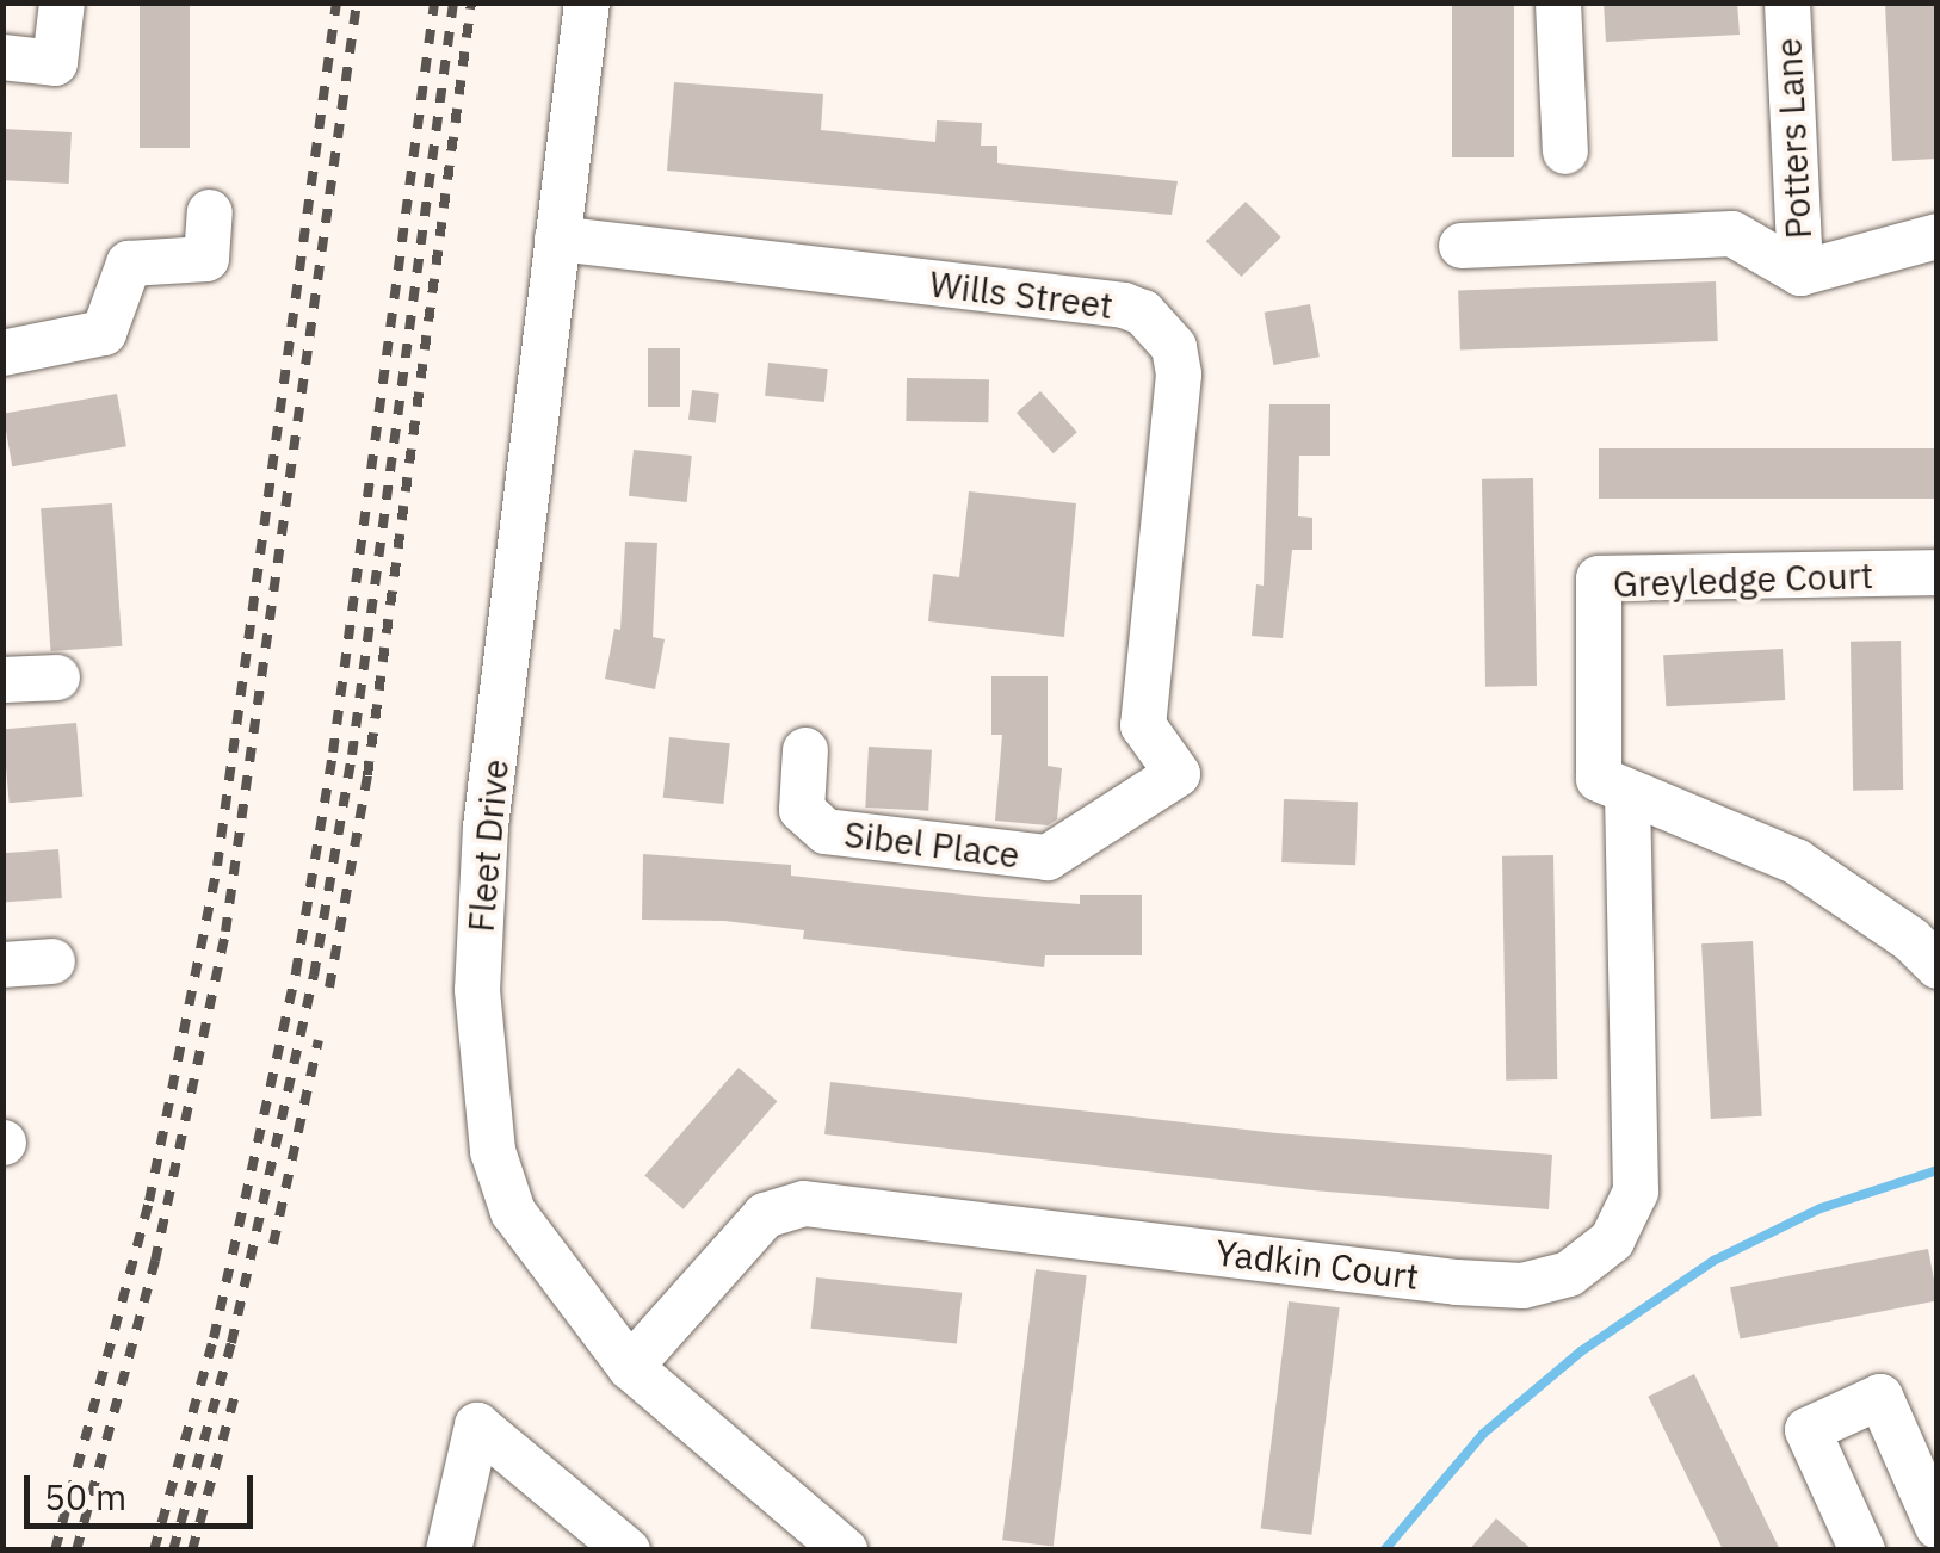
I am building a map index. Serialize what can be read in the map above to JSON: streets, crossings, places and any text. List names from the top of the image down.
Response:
{
  "streets": {
    "street": [
      "Potters Lane",
      "Wills Street",
      "Greyledge Court",
      "Sibel Place",
      "Fleet Drive",
      "Yadkin Court"
    ]
  },
  "crossings": [
    ["Wills Street", "Sibel Place"],
    ["Wills Street", "Fleet Drive"],
    ["Greyledge Court", "Yadkin Court"],
    ["Fleet Drive", "Yadkin Court"]
  ],
  "scale_bar": "50 m"
}
